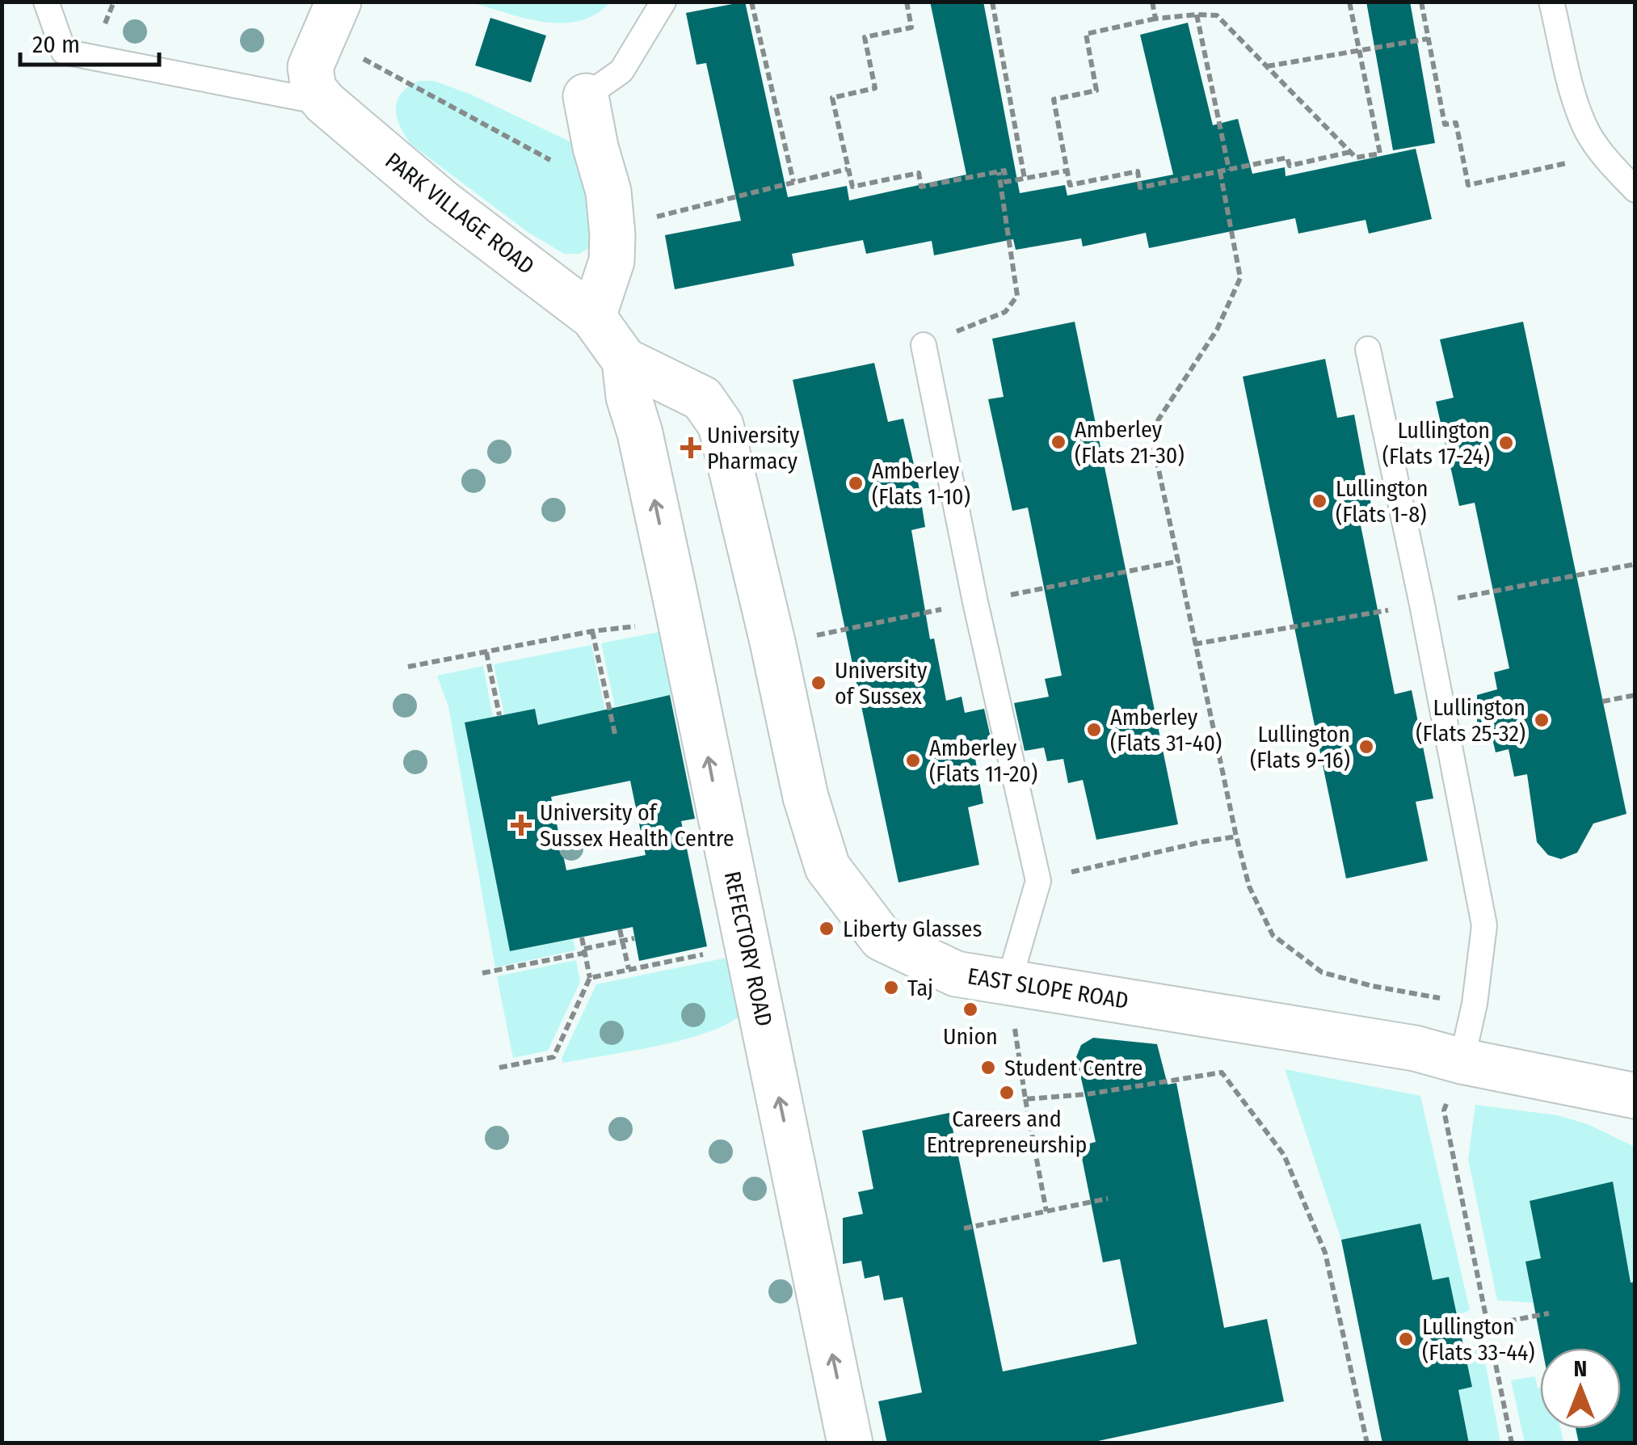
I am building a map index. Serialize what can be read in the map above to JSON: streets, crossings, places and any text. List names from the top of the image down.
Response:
{
  "streets": {
    "street": ["PARK VILLAGE ROAD", "REFECTORY ROAD", "EAST SLOPE ROAD"]
  },
  "crossings": [
    ["PARK VILLAGE ROAD", "REFECTORY ROAD"],
    ["PARK VILLAGE ROAD", "EAST SLOPE ROAD"],
    ["REFECTORY ROAD", "EAST SLOPE ROAD"]
  ],
  "one_way": ["REFECTORY ROAD"],
  "places": {
    "other": [
      "Amberley (Flats 21-30)",
      "Lullington (Flats 17-24)",
      "Amberley (Flats 1-10)",
      "Lullington (Flats 1-8)",
      "University of Sussex",
      "Lullington (Flats 25-32)",
      "Amberley (Flats 31-40)",
      "Lullington (Flats 9-16)",
      "Amberley (Flats 11-20)",
      "Liberty Glasses",
      "Taj",
      "Union",
      "Student Centre",
      "Careers and Entrepreneurship",
      "Lullington (Flats 33-44)"
    ],
    "health": ["University Pharmacy", "University of Sussex Health Centre"]
  },
  "scale_bar": "20 m",
  "north": "top"
}
